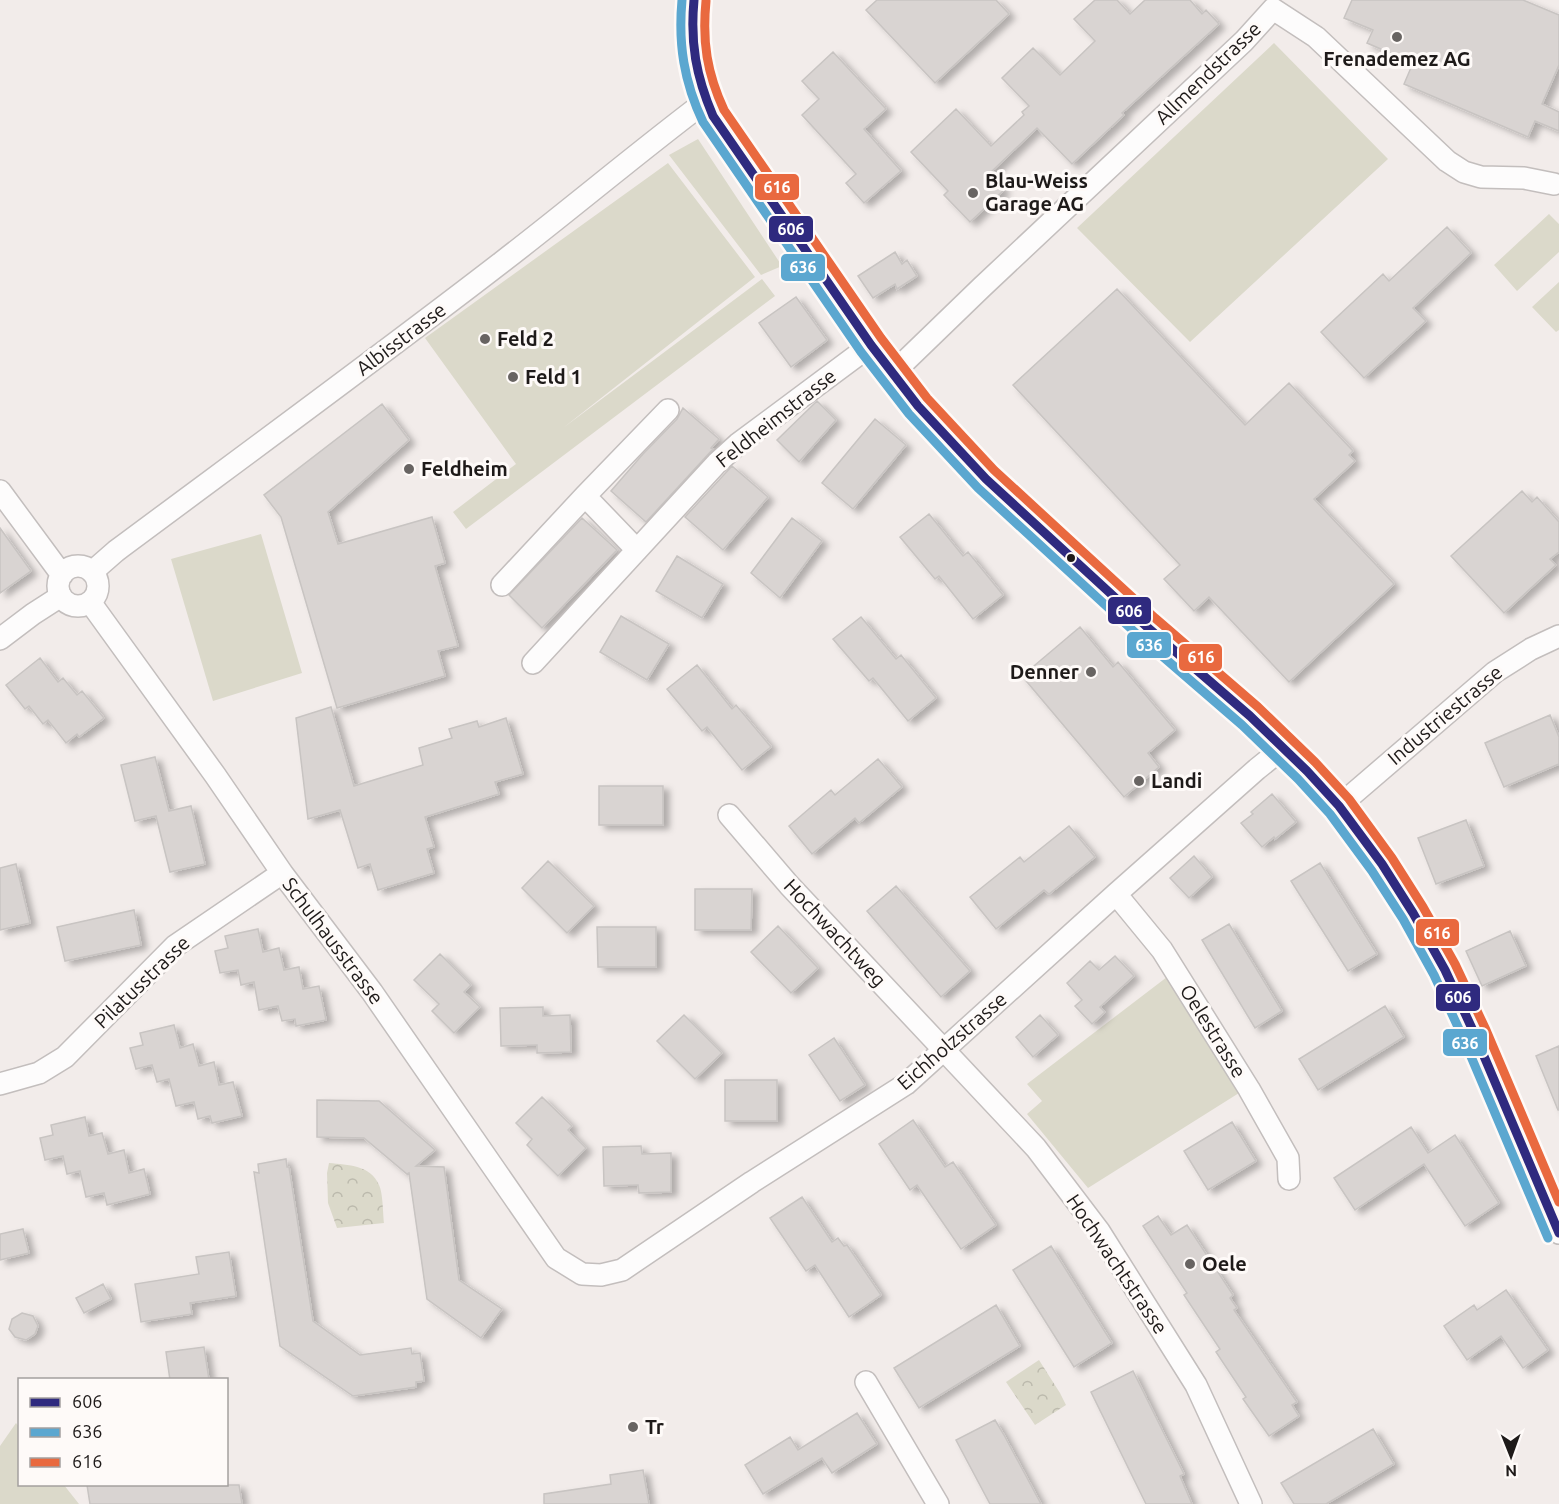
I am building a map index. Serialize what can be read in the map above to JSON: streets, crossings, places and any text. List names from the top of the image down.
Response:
{
  "streets": {
    "street": [
      "Allmendstrasse",
      "Albisstrasse",
      "Feldheimstrasse",
      "Industriestrasse",
      "Hochwachtweg",
      "Schulhausstrasse",
      "Pilatusstrasse",
      "Oelestrasse",
      "Eichholzstrasse",
      "Hochwachtstrasse"
    ]
  },
  "crossings": [
    ["Albisstrasse", "Schulhausstrasse"],
    ["Hochwachtweg", "Eichholzstrasse"],
    ["Hochwachtweg", "Hochwachtstrasse"],
    ["Schulhausstrasse", "Pilatusstrasse"],
    ["Schulhausstrasse", "Eichholzstrasse"],
    ["Oelestrasse", "Eichholzstrasse"],
    ["Eichholzstrasse", "Hochwachtstrasse"]
  ],
  "places": [
    "Frenademez AG",
    "Blau-Weiss Garage AG",
    "Feld 2",
    "Feld 1",
    "Feldheim",
    "Denner",
    "Landi",
    "Oele",
    "Tr"
  ],
  "lines": ["transit line 606", "transit line 636", "transit line 616"],
  "legend": ["606", "636", "616"],
  "north": "bottom"
}
